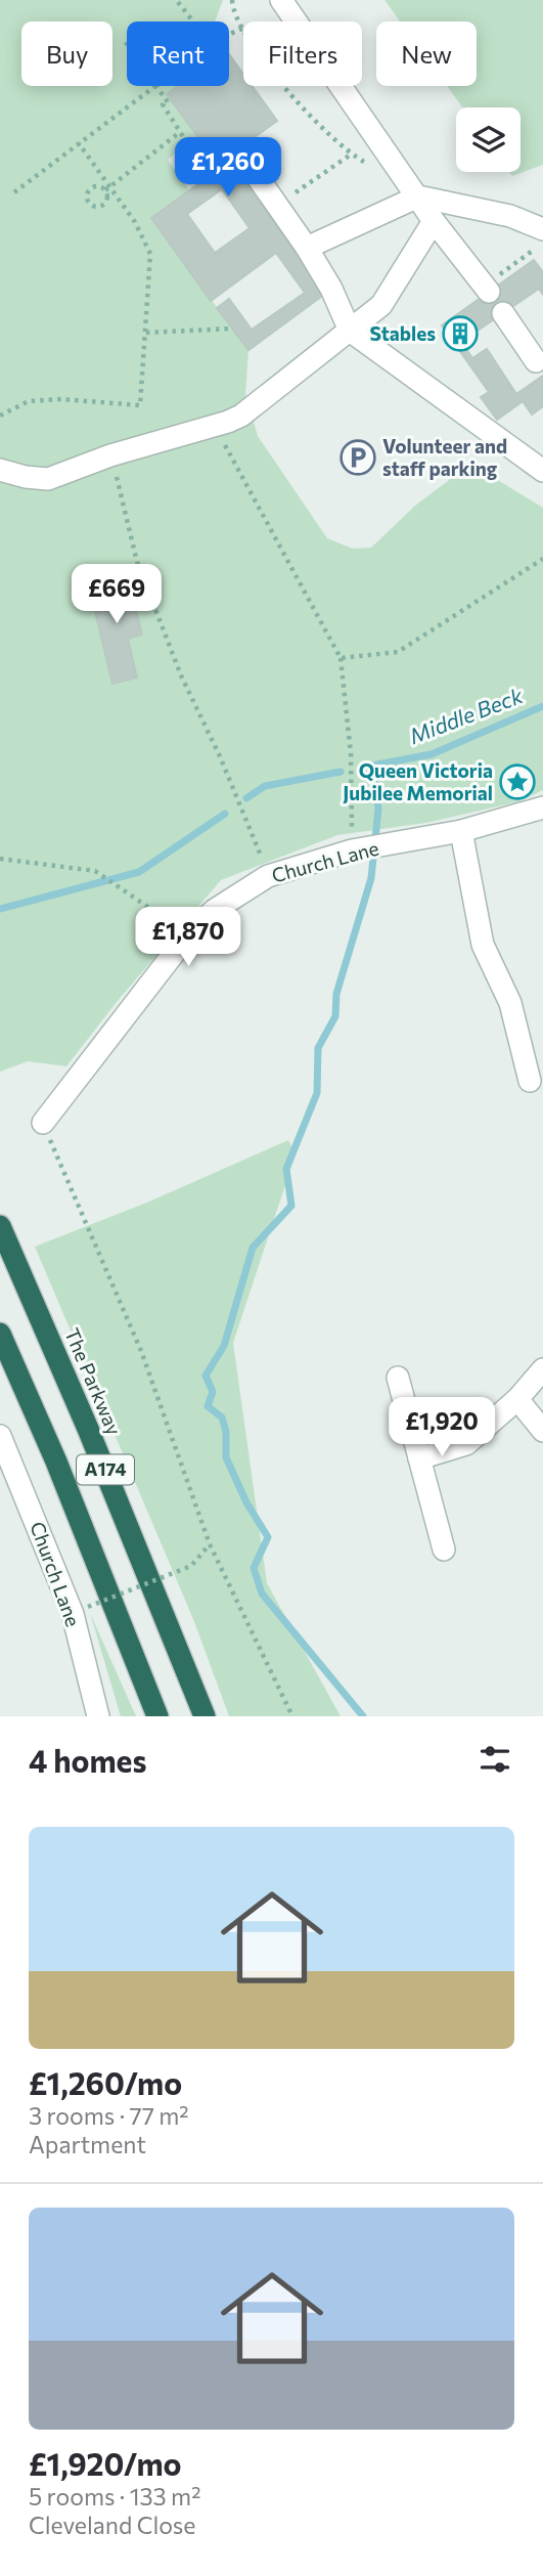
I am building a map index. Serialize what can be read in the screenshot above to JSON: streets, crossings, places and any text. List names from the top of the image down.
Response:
{
  "streets": {
    "highway": ["The Parkway", "A174"],
    "street": ["Church Lane"]
  },
  "water": ["Middle Beck"],
  "places": {
    "building": ["Stables"],
    "parking": ["Volunteer and staff parking"],
    "place": ["Queen Victoria Jubilee Memorial"]
  },
  "page": {
    "chip": [
      "Buy",
      "Rent",
      "Filters",
      "New"
    ],
    "price": [
      "£1,260",
      "£669",
      "£1,870",
      "£1,920"
    ],
    "heading": "4 homes",
    "list": [
      {
        "name": "£1,260/mo",
        "note": "3 rooms · 77 m² · Apartment"
      },
      {
        "name": "£1,920/mo",
        "note": "5 rooms · 133 m² · Cleveland Close"
      }
    ]
  }
}
